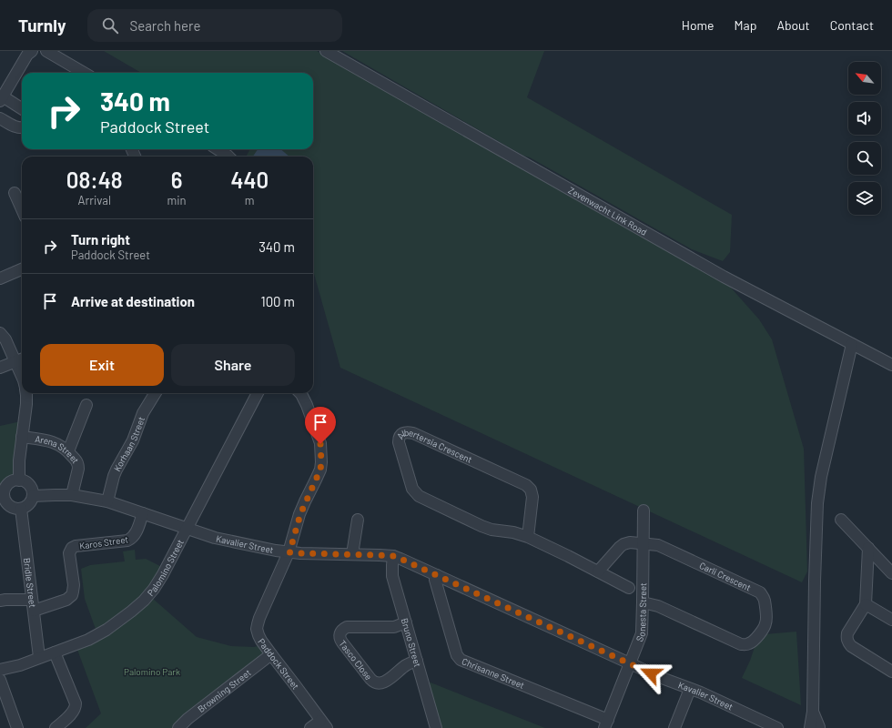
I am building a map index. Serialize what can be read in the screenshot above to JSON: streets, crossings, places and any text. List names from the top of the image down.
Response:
{
  "streets": {
    "street": [
      "Zevenwacht Link Road",
      "Korhaan Street",
      "Arena Street",
      "Albertersia Crescent",
      "Karos Street",
      "Kavalier Street",
      "Palomino Street",
      "Carli Crescent",
      "Bridle Street",
      "Sonesta Street",
      "Bruno Street",
      "Tasco Close",
      "Paddock Street",
      "Chrisanne Street",
      "Browning Street"
    ]
  },
  "crossings": [
    ["Korhaan Street", "Kavalier Street"],
    ["Arena Street", "Kavalier Street"],
    ["Albertersia Crescent", "Carli Crescent"],
    ["Karos Street", "Kavalier Street"],
    ["Karos Street", "Bridle Street"],
    ["Kavalier Street", "Palomino Street"],
    ["Kavalier Street", "Bridle Street"],
    ["Kavalier Street", "Sonesta Street"],
    ["Kavalier Street", "Bruno Street"],
    ["Kavalier Street", "Paddock Street"],
    ["Kavalier Street", "Chrisanne Street"],
    ["Palomino Street", "Bridle Street"],
    ["Carli Crescent", "Sonesta Street"],
    ["Sonesta Street", "Chrisanne Street"],
    ["Bruno Street", "Tasco Close"],
    ["Paddock Street", "Browning Street"]
  ],
  "parks": ["Palomino Park"],
  "north": "top left",
  "page": {
    "header": "Turnly",
    "search": "Search here",
    "nav": [
      "Home",
      "Map",
      "About",
      "Contact"
    ],
    "turn": ["340 m", "Paddock Street"],
    "eta": [
      "08:48",
      "Arrival",
      "6",
      "min",
      "440",
      "m"
    ],
    "list": [
      {
        "name": "Turn right",
        "note": "Paddock Street",
        "value": "340 m"
      },
      {
        "name": "Arrive at destination",
        "value": "100 m"
      }
    ],
    "buttons": ["Exit", "Share"]
  }
}
